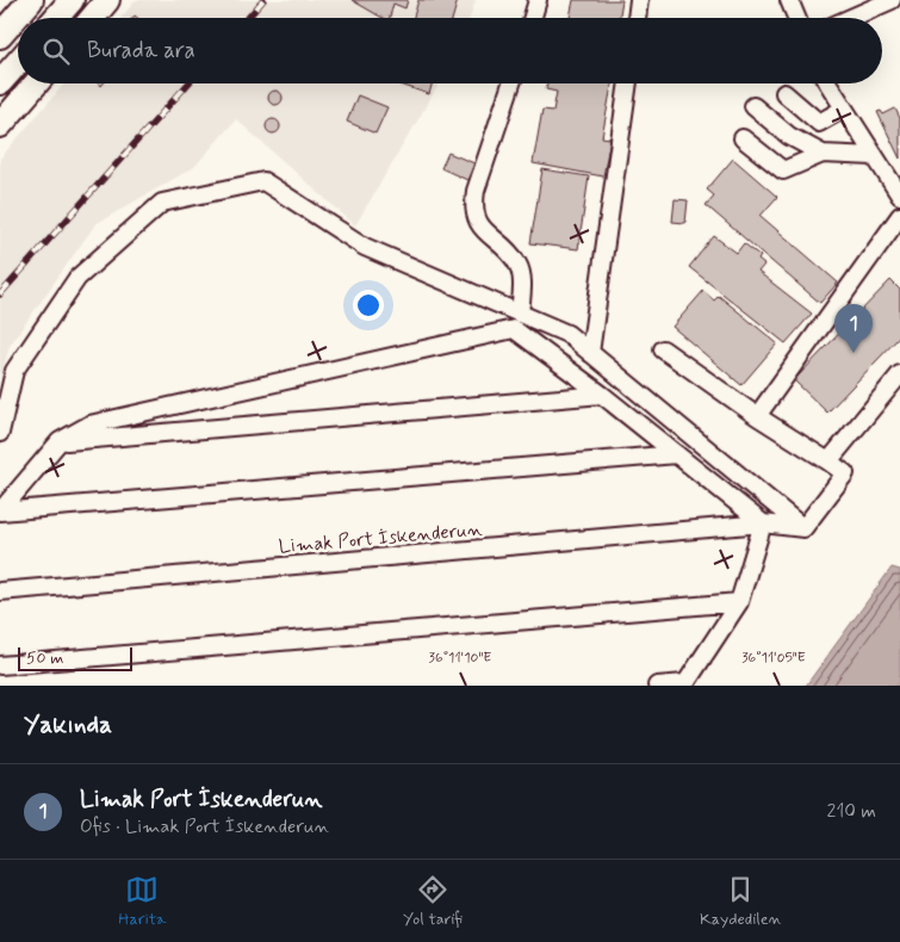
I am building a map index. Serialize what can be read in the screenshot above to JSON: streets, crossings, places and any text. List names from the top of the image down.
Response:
{
  "streets": {
    "street": ["Limak Port İskenderun"]
  },
  "scale_bar": "50 m",
  "page": {
    "search": "Burada ara",
    "pins": "1",
    "scale": "50 m",
    "heading": "Yakında",
    "list": [
      {
        "mark": "1",
        "name": "Limak Port İskenderun",
        "note": "Ofis · Limak Port İskenderun",
        "value": "210 m"
      }
    ],
    "nav": ["Harita", "Yol tarifi", "Kaydedilen"]
  },
  "coordinates": ["36°11'10\"E", "36°11'05\"E"]
}
